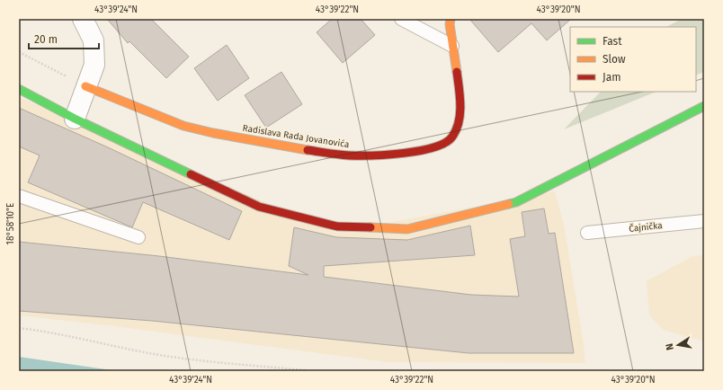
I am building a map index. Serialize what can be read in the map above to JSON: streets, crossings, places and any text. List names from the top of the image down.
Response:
{
  "streets": {
    "main road": ["Radislava Rada Jovanovića"],
    "lane": ["Čajnička"]
  },
  "legend": ["Fast", "Slow", "Jam"],
  "scale_bar": "20 m",
  "north": "left",
  "coordinates": [
    "43°39'24\"N",
    "43°39'22\"N",
    "43°39'20\"N",
    "18°58'10\"E"
  ]
}
